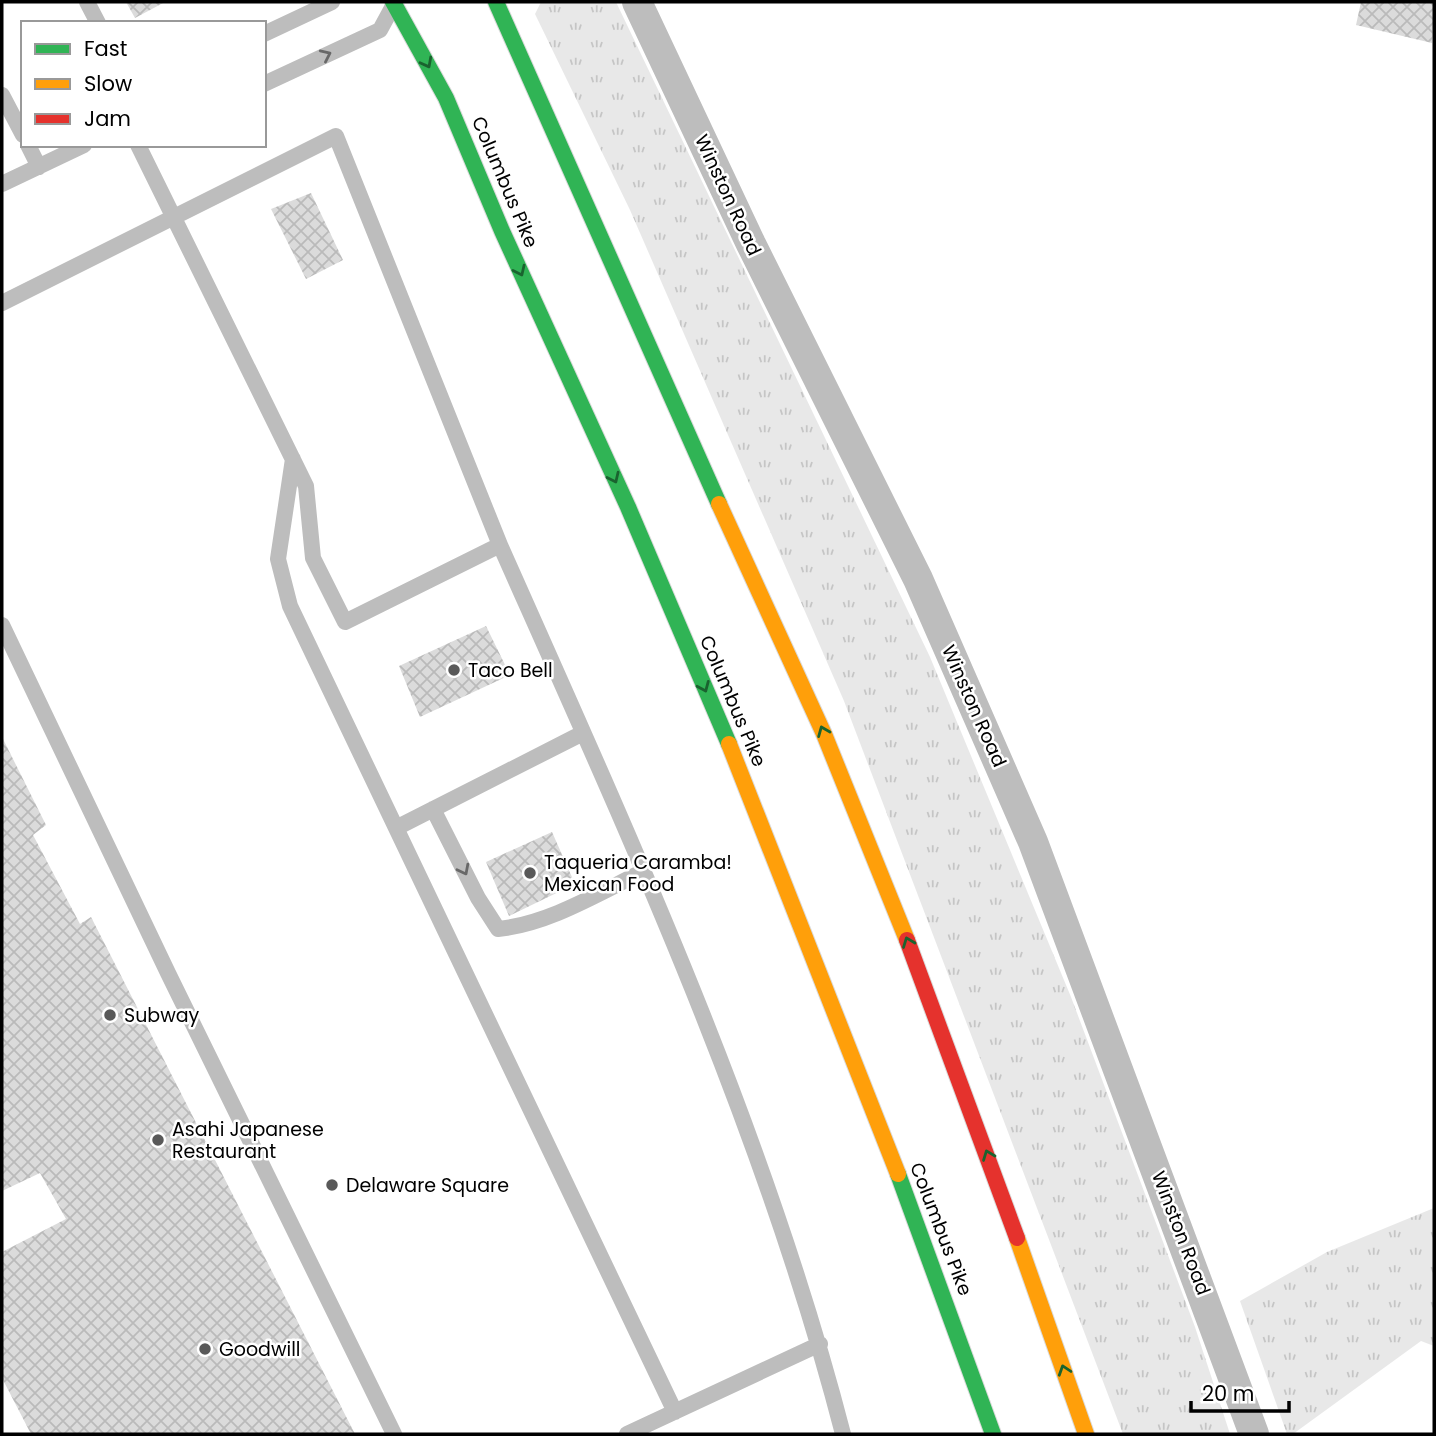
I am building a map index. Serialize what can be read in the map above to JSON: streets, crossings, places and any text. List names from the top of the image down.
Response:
{
  "streets": {
    "highway": ["Columbus Pike"],
    "street": ["Winston Road"]
  },
  "places": [
    "Taco Bell",
    "Taqueria Caramba! Mexican Food",
    "Subway",
    "Asahi Japanese Restaurant",
    "Delaware Square",
    "Goodwill"
  ],
  "legend": ["Fast", "Slow", "Jam"],
  "scale_bar": "20 m"
}
